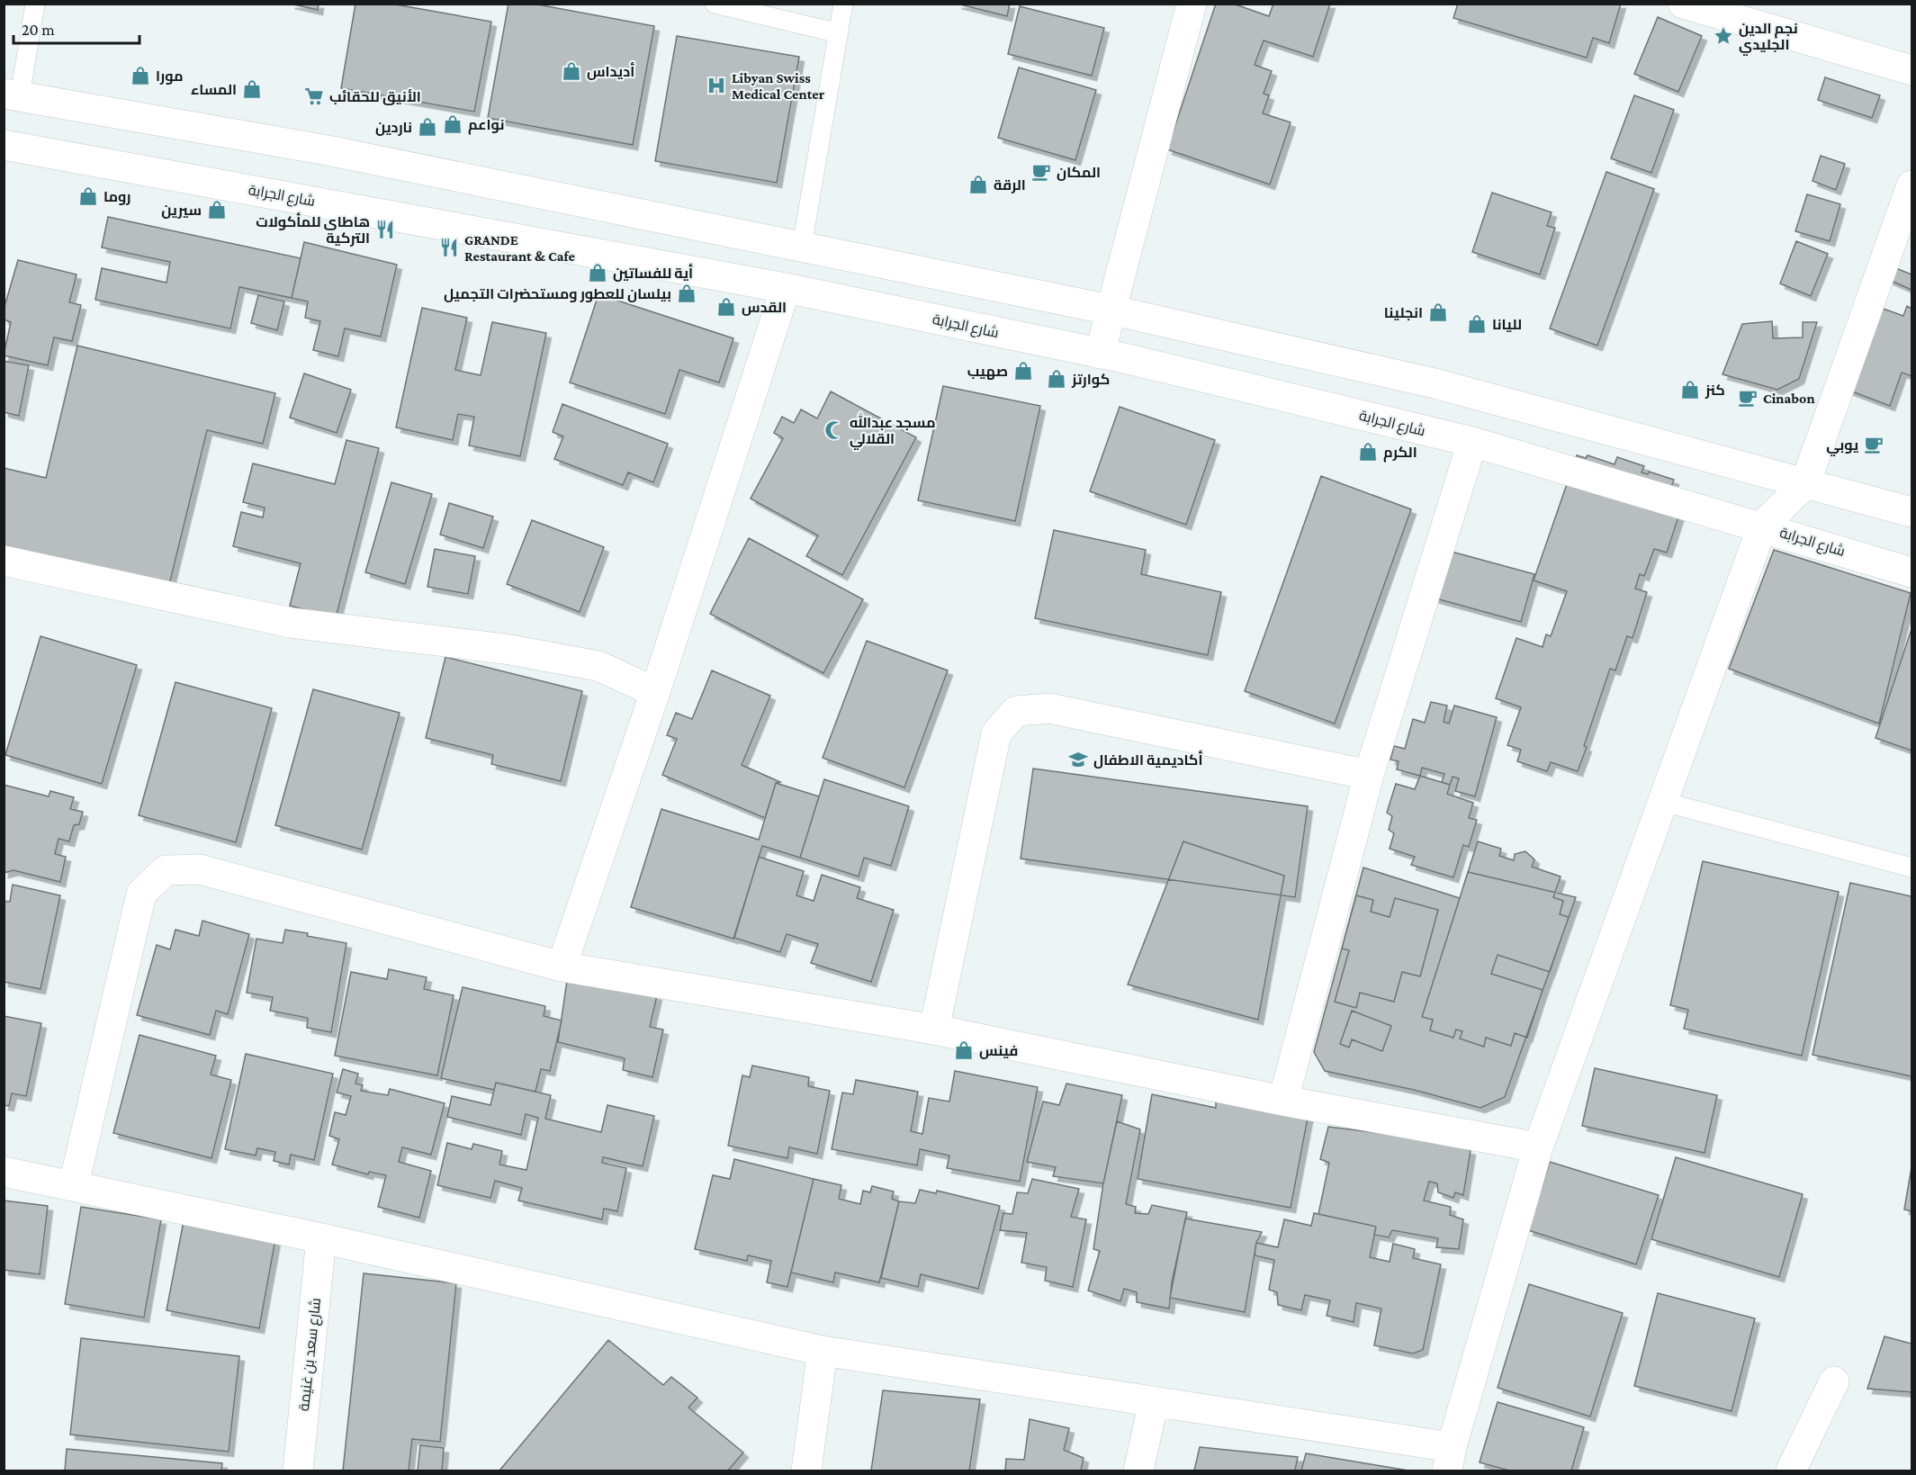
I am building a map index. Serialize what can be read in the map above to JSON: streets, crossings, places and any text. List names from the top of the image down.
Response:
{
  "streets": {
    "street": ["شارع الجرابة", "شارع سعد بن غنيمة"]
  },
  "places": {
    "place": ["نجم الدين الجليدي"],
    "shop": [
      "أديداس",
      "مورا",
      "المساء",
      "نواعم",
      "ناردين",
      "الرقة",
      "روما",
      "سيرين",
      "أية للفساتين",
      "بيلسان للعطور ومستحضرات التجميل",
      "القدس",
      "انجلينا",
      "لليانا",
      "صهيب",
      "كوارتز",
      "كنز",
      "الكرم",
      "فينس"
    ],
    "hospital": ["Libyan Swiss Medical Center"],
    "supermarket": ["الأنيق للحقائب"],
    "cafe": ["المكان", "Cinabon", "يوبي"],
    "restaurant": ["هاطاي للمأكولات التركية", "GRANDE Restaurant & Cafe"],
    "mosque": ["مسجد عبدالله القلالي"],
    "school or university": ["أكاديمية الاطفال"]
  },
  "scale_bar": "20 m"
}
